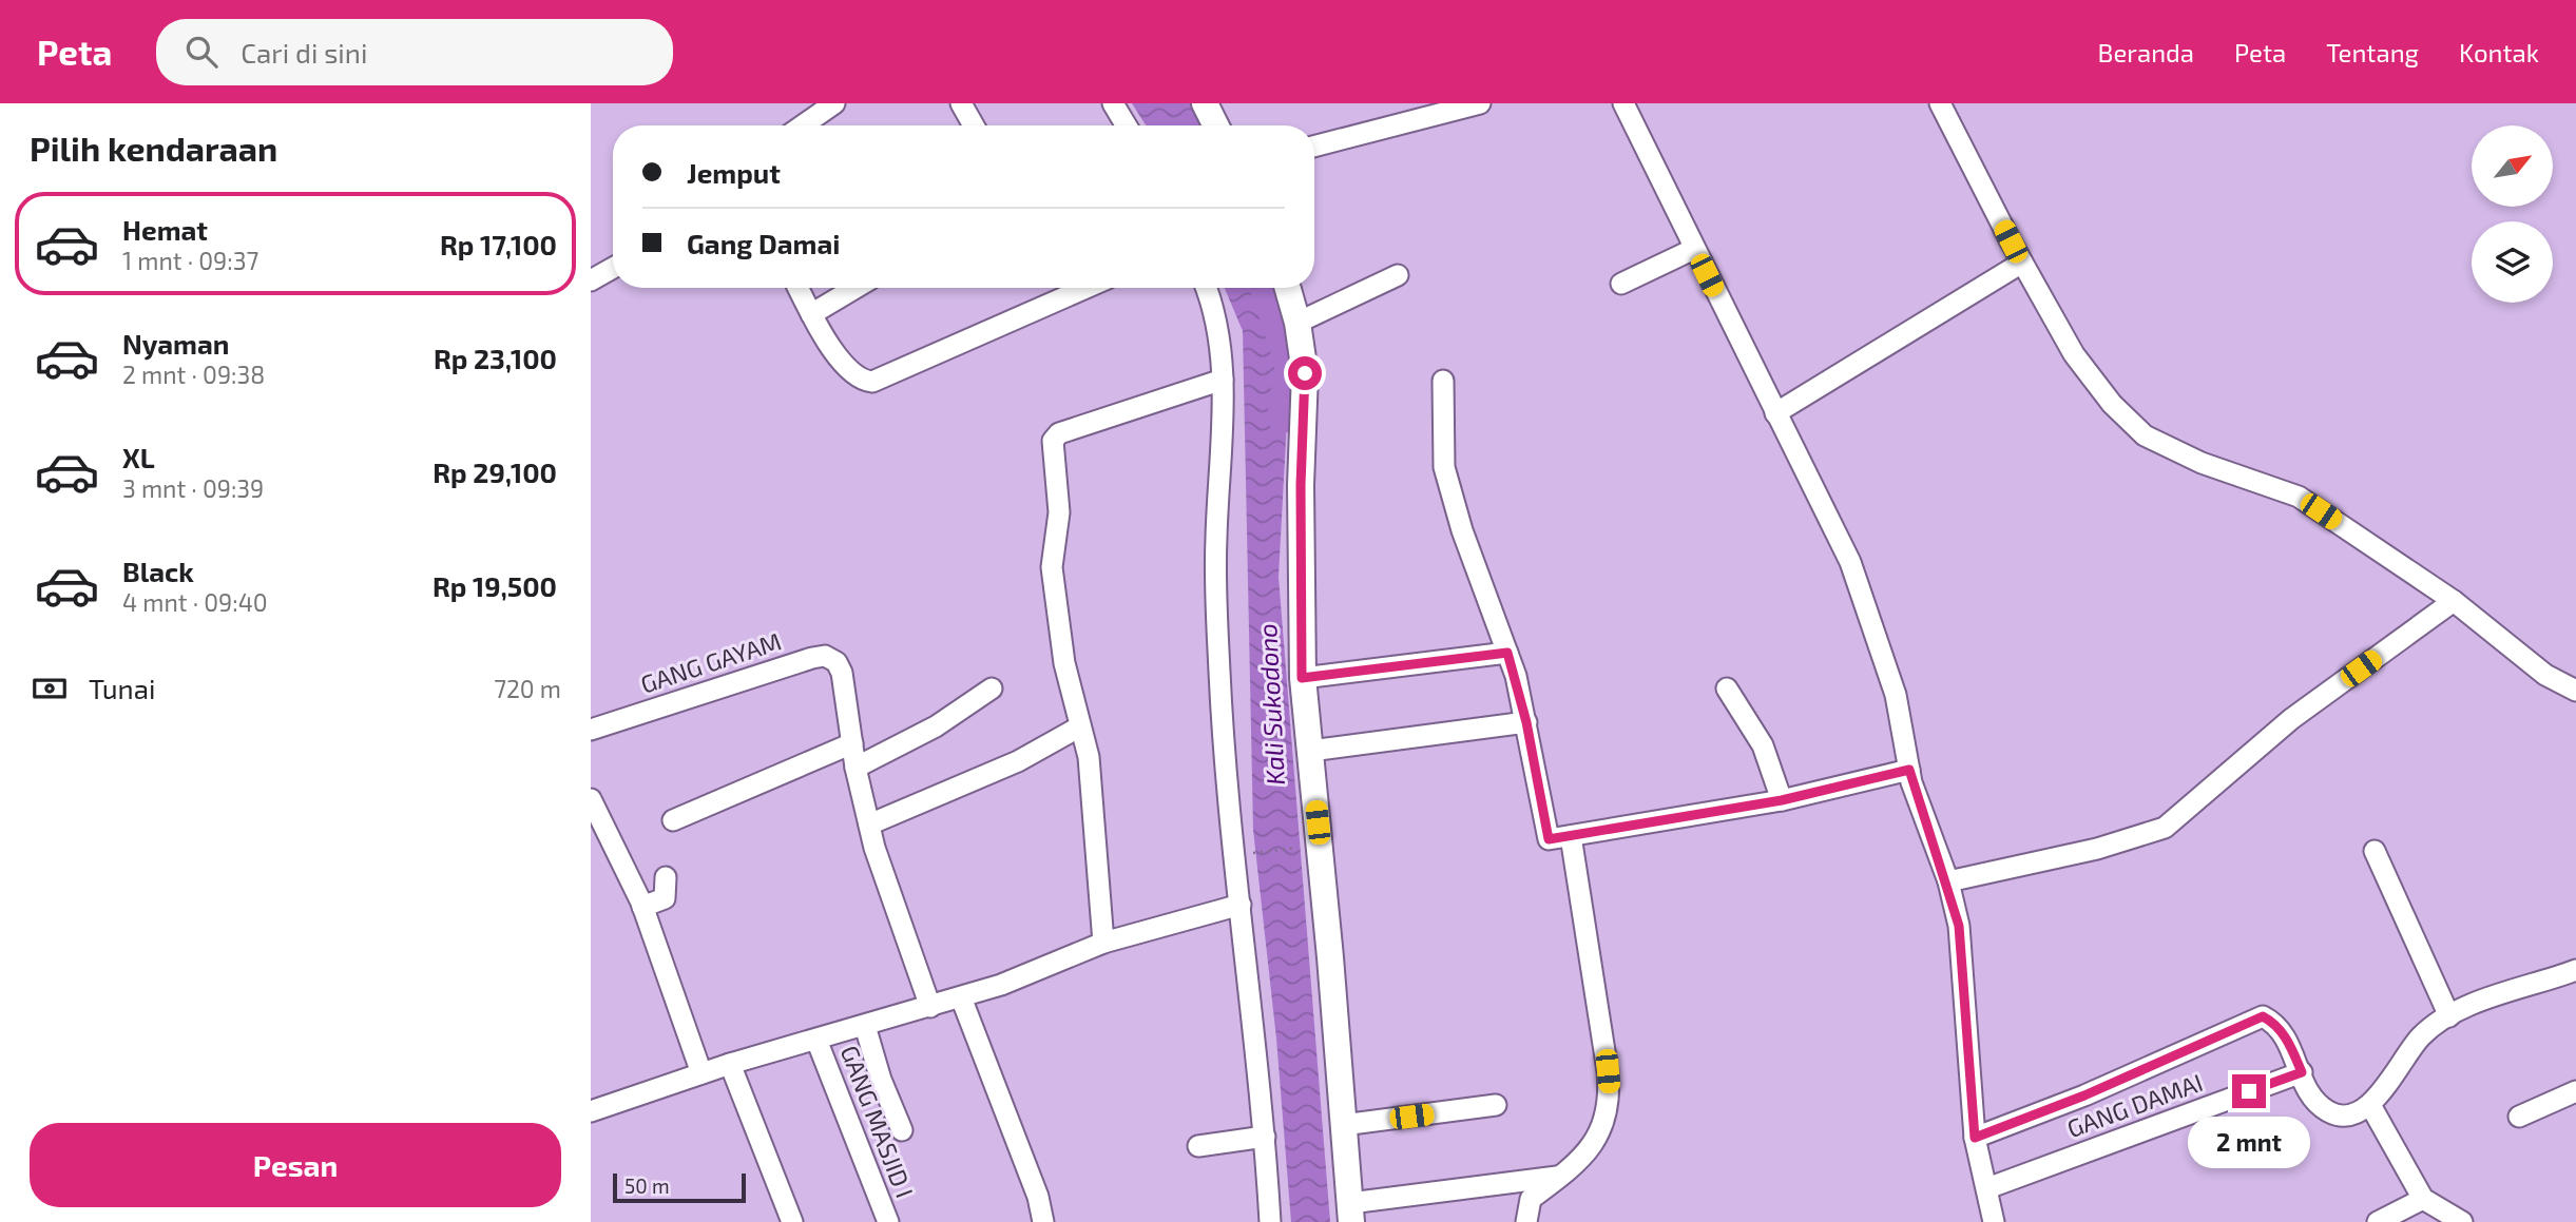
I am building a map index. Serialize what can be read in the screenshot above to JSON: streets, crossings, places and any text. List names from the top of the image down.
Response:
{
  "streets": {
    "street": ["GANG GAYAM", "GANG DAMAI", "GANG MASJID I"]
  },
  "water": ["Kali Sukodono"],
  "scale_bar": "50 m",
  "north": "top right",
  "page": {
    "header": "Peta",
    "search": "Cari di sini",
    "nav": [
      "Beranda",
      "Peta",
      "Tentang",
      "Kontak"
    ],
    "heading": "Pilih kendaraan",
    "banner": ["Jemput", "Gang Damai"],
    "list": [
      {
        "name": "Hemat",
        "note": "1 mnt · 09:37",
        "value": "Rp 17,100"
      },
      {
        "name": "Nyaman",
        "note": "2 mnt · 09:38",
        "value": "Rp 23,100"
      },
      {
        "name": "XL",
        "note": "3 mnt · 09:39",
        "value": "Rp 29,100"
      },
      {
        "name": "Black",
        "note": "4 mnt · 09:40",
        "value": "Rp 19,500"
      }
    ],
    "pay": ["Tunai", "720 m"],
    "buttons": "Pesan",
    "bubble": "2 mnt",
    "scale": "50 m"
  }
}
